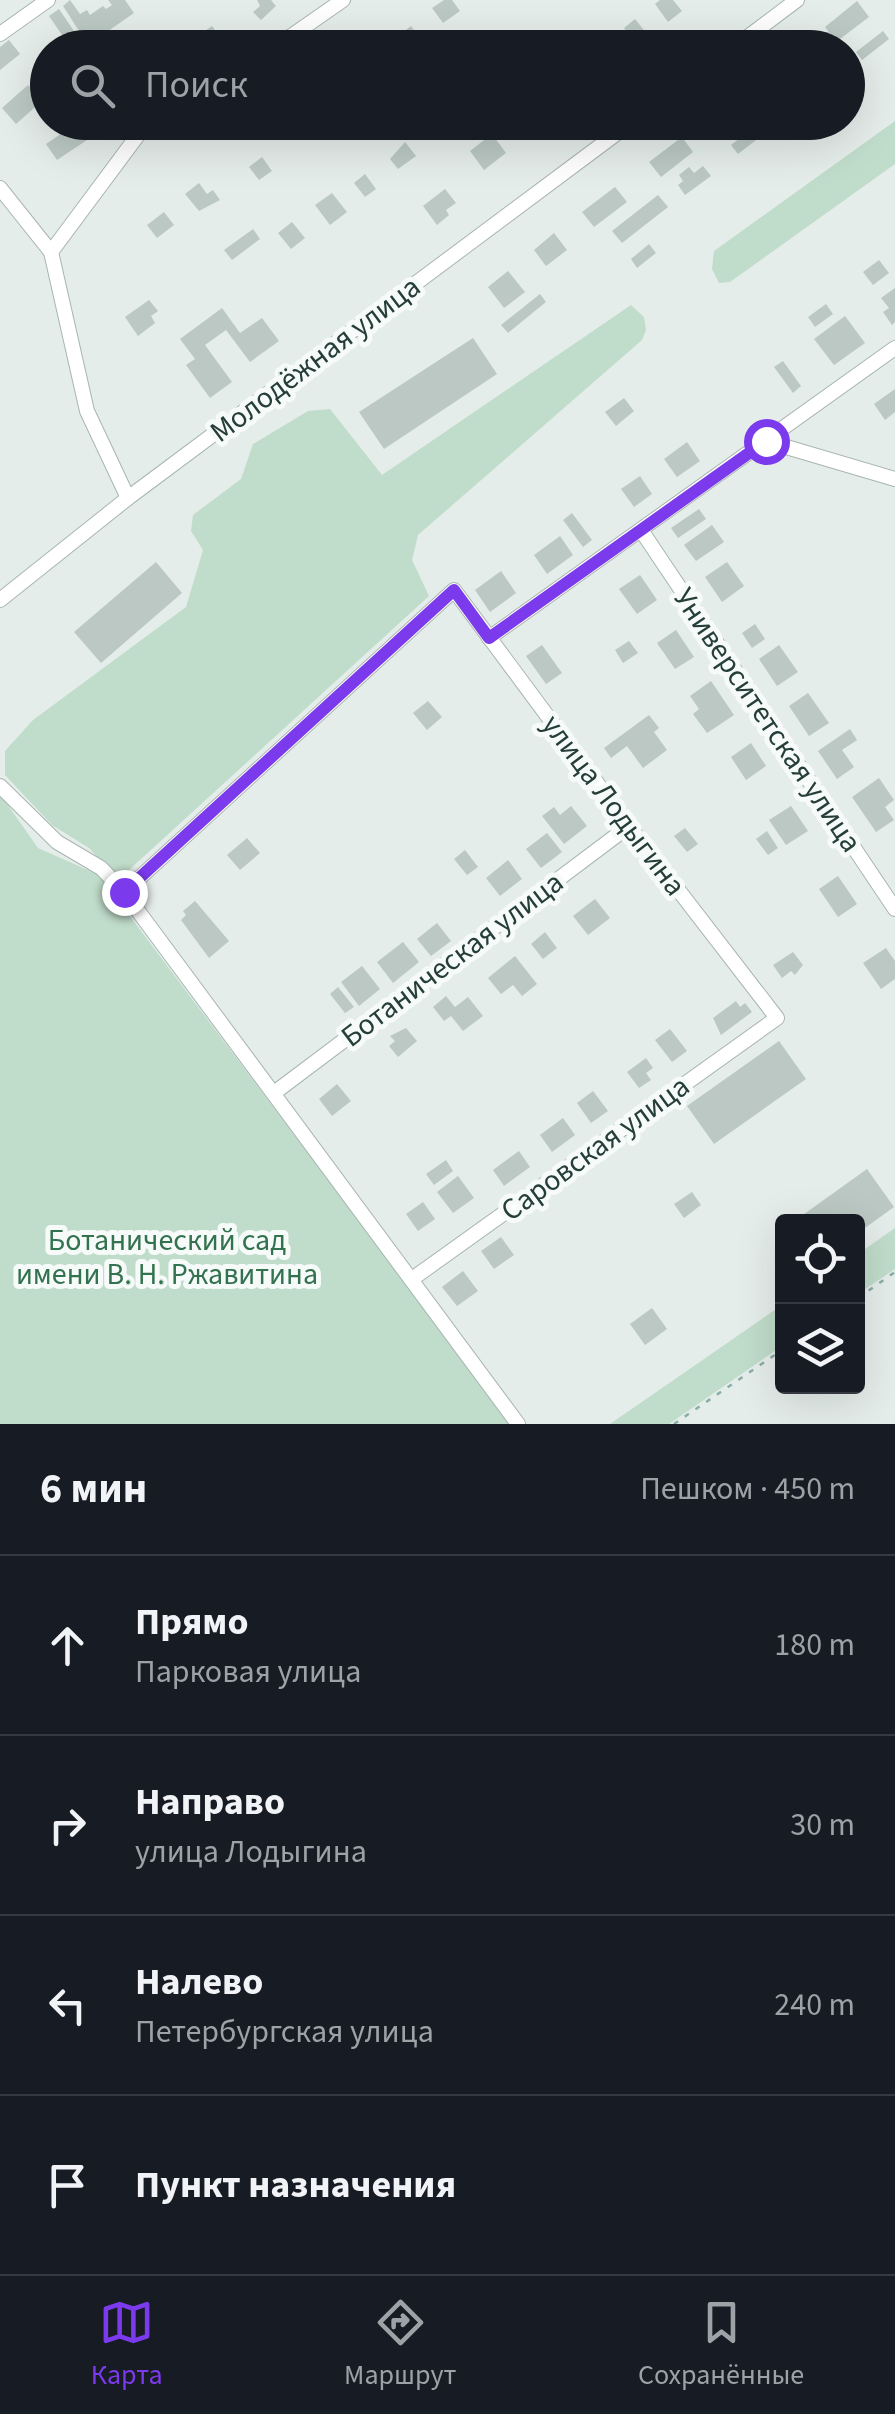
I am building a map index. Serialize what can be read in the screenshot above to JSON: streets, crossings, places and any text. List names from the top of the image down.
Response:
{
  "streets": {
    "street": [
      "Молодёжная улица",
      "Университетская улица",
      "улица Лодыгина",
      "Ботаническая улица",
      "Саровская улица"
    ]
  },
  "crossings": [
    ["улица Лодыгина", "Ботаническая улица"],
    ["улица Лодыгина", "Саровская улица"]
  ],
  "parks": ["Ботанический сад имени В. Н. Ржавитина"],
  "page": {
    "search": "Поиск",
    "heading": ["6 мин", "Пешком · 450 m"],
    "list": [
      ["Прямо", "Парковая улица", "180 m"],
      ["Направо", "улица Лодыгина", "30 m"],
      ["Налево", "Петербургская улица", "240 m"],
      "Пункт назначения"
    ],
    "nav": ["Карта", "Маршрут", "Сохранённые"]
  }
}
